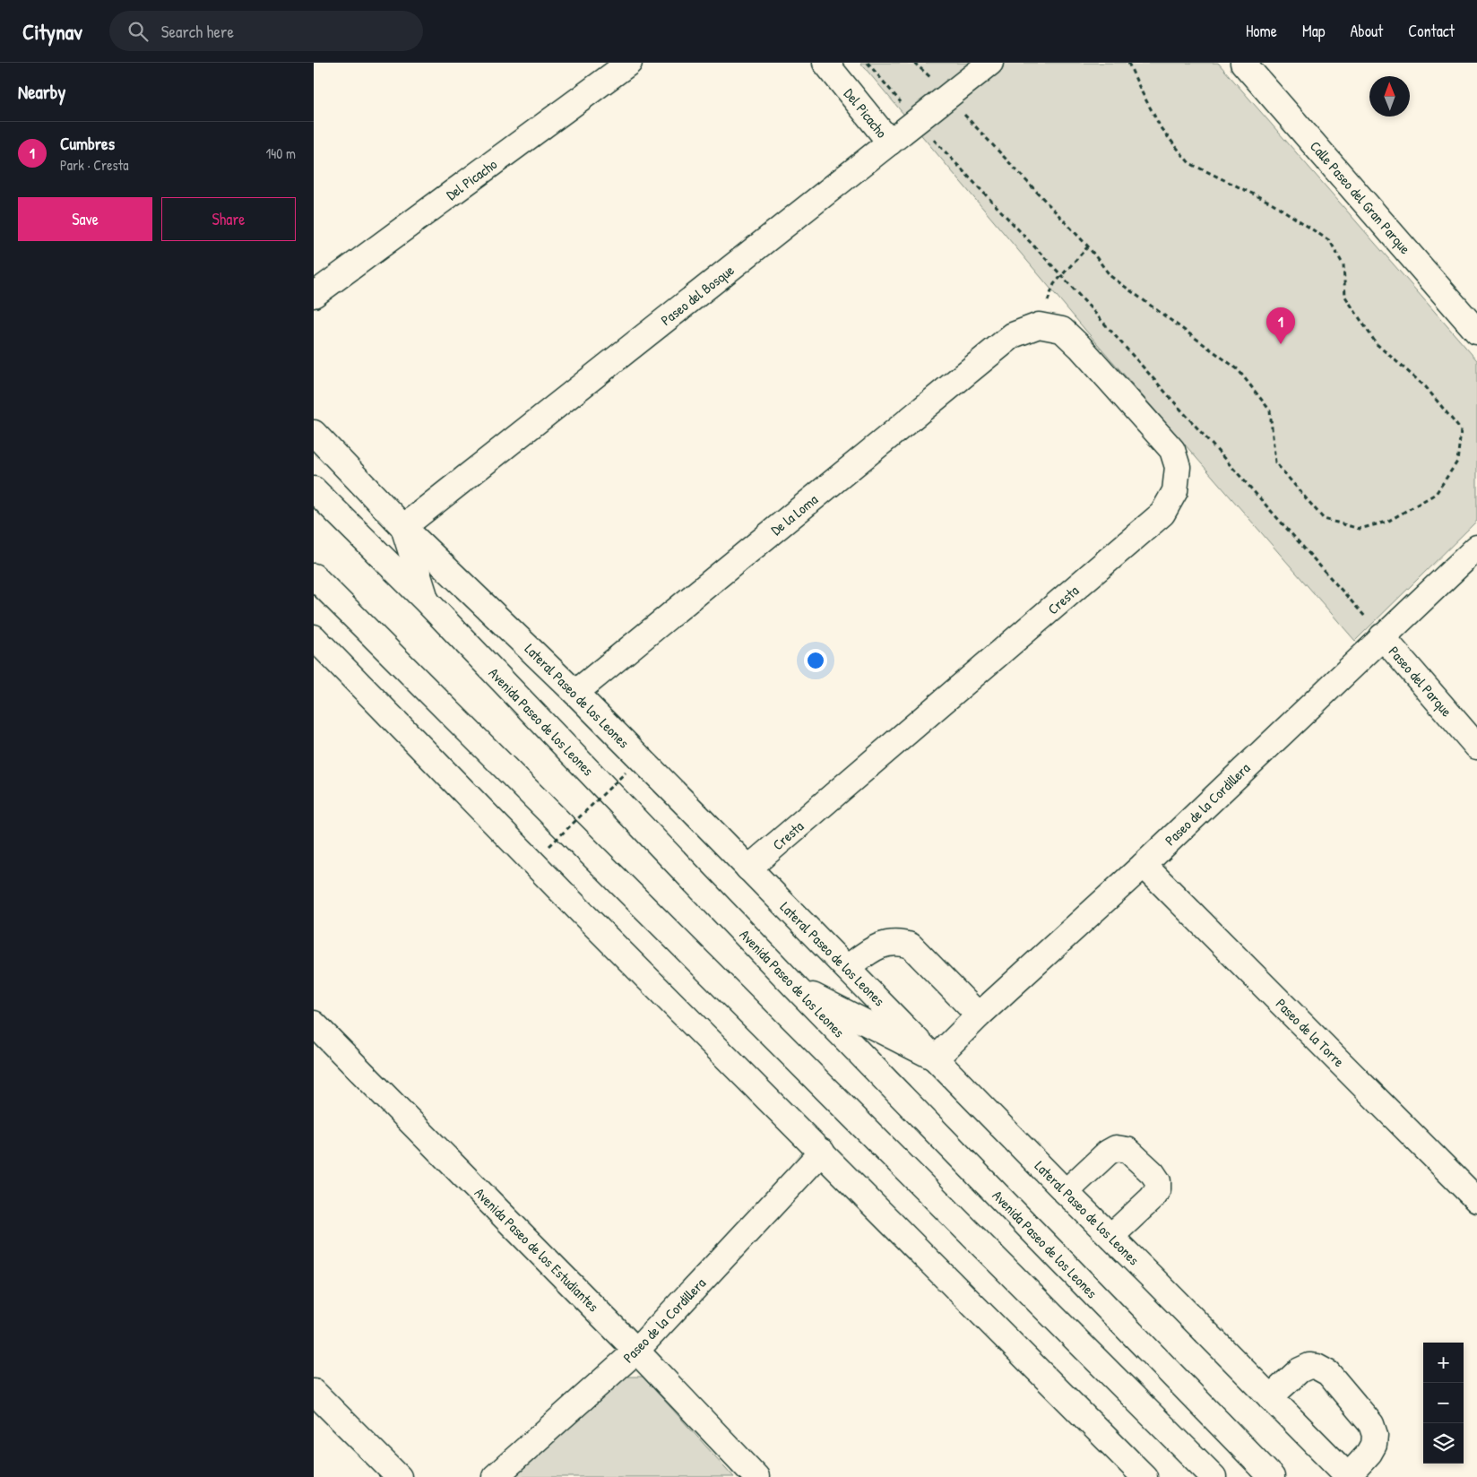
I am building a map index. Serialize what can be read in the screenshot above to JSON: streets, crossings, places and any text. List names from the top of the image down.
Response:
{
  "streets": {
    "street": [
      "Del Picacho",
      "Calle Paseo del Gran Parque",
      "Paseo del Bosque",
      "De la Loma",
      "Cresta",
      "Paseo del Parque",
      "Lateral Paseo de los Leones",
      "Avenida Paseo de los Leones",
      "Paseo de la Cordillera",
      "Paseo de la Torre",
      "Avenida Paseo de los Estudiantes"
    ]
  },
  "crossings": [
    ["Del Picacho", "Paseo del Bosque"],
    ["Paseo del Bosque", "Lateral Paseo de los Leones"],
    ["De la Loma", "Cresta"],
    ["De la Loma", "Lateral Paseo de los Leones"],
    ["Cresta", "Lateral Paseo de los Leones"],
    ["Paseo del Parque", "Paseo de la Cordillera"],
    ["Lateral Paseo de los Leones", "Paseo de la Cordillera"],
    ["Paseo de la Cordillera", "Paseo de la Torre"],
    ["Paseo de la Cordillera", "Avenida Paseo de los Estudiantes"]
  ],
  "north": "top",
  "page": {
    "header": "Citynav",
    "search": "Search here",
    "nav": [
      "Home",
      "Map",
      "About",
      "Contact"
    ],
    "heading": "Nearby",
    "list": [
      {
        "mark": "1",
        "name": "Cumbres",
        "note": "Park · Cresta",
        "value": "140 m"
      }
    ],
    "buttons": ["Save", "Share"],
    "pins": "1",
    "map_buttons": ["+", "−"]
  }
}
